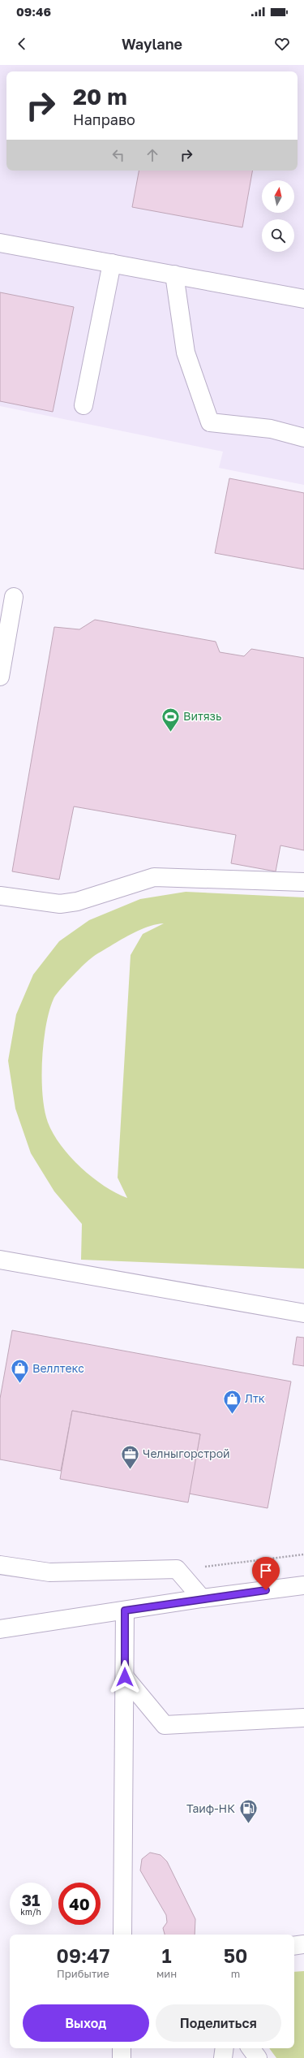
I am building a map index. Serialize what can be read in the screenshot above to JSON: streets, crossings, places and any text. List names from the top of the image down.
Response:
{
  "places": {
    "sports": ["Витязь"],
    "shop": ["Веллтекс", "Лтк"],
    "office": ["Челныгорстрой"],
    "fuel station": ["Таиф-НК"]
  },
  "north": "top",
  "page": {
    "status": "09:46",
    "header": "Waylane",
    "turn": ["20 m", "Направо"],
    "speed": "31 km/h",
    "limit": "40",
    "eta": [
      "09:47",
      "Прибытие",
      "1",
      "мин",
      "50",
      "m"
    ],
    "buttons": ["Выход", "Поделиться"]
  }
}
